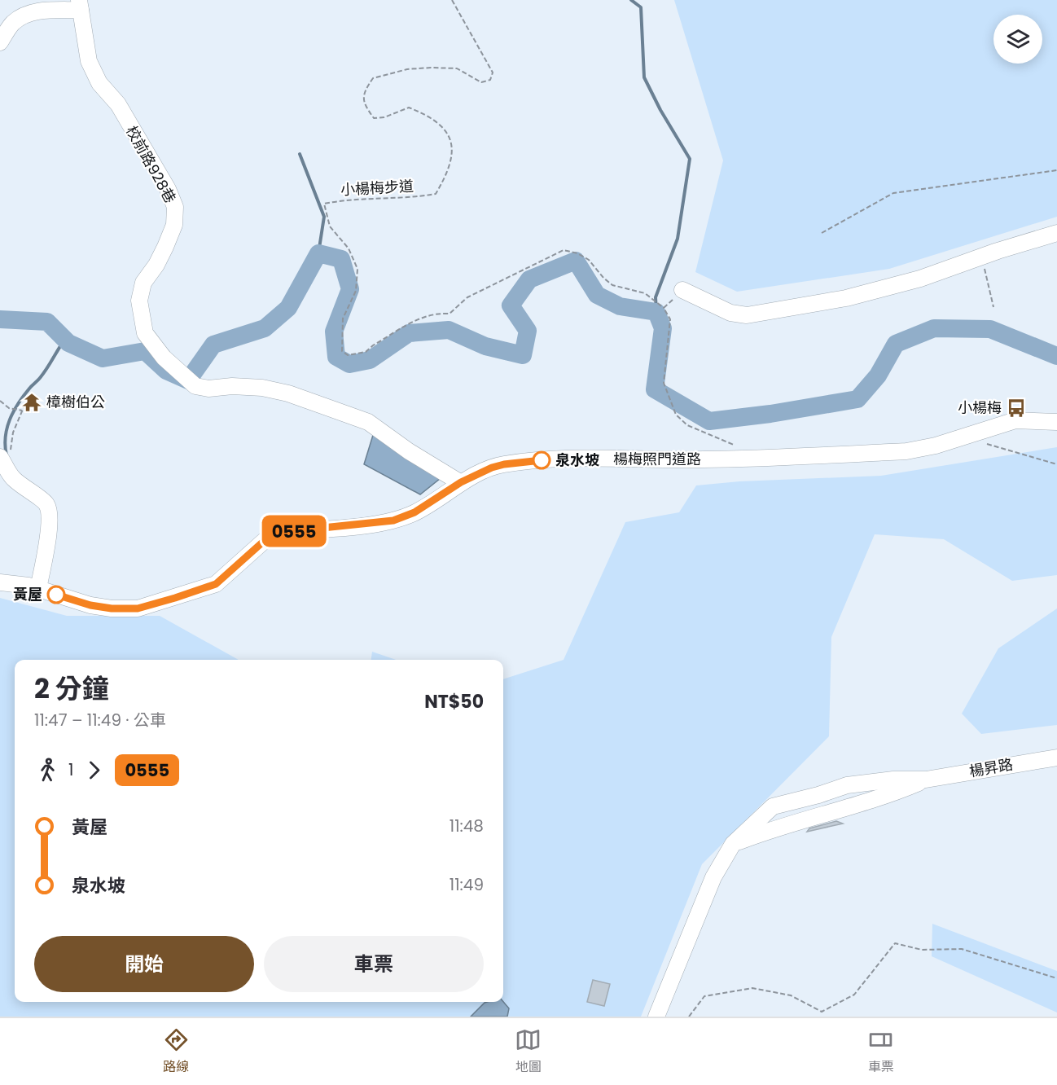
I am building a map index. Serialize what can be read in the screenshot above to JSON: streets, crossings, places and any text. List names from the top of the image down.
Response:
{
  "streets": {
    "street": ["校前路928巷", "楊梅照門道路", "楊昇路"],
    "path": ["小楊梅步道"]
  },
  "crossings": [
    ["校前路928巷", "楊梅照門道路"]
  ],
  "places": {
    "temple": ["樟樹伯公"],
    "bus stop": ["小楊梅"],
    "other": ["泉水坡", "黃屋"]
  },
  "lines": ["bus line 0555"],
  "page": {
    "on_map": "0555",
    "heading": ["2 分鐘", "11:47 – 11:49 · 公車", "NT$50"],
    "legs": ["1", "0555"],
    "list": [
      {
        "name": "黃屋",
        "value": "11:48"
      },
      {
        "name": "泉水坡",
        "value": "11:49"
      }
    ],
    "buttons": ["開始", "車票"],
    "tabs": ["路線", "地圖", "車票"]
  }
}
